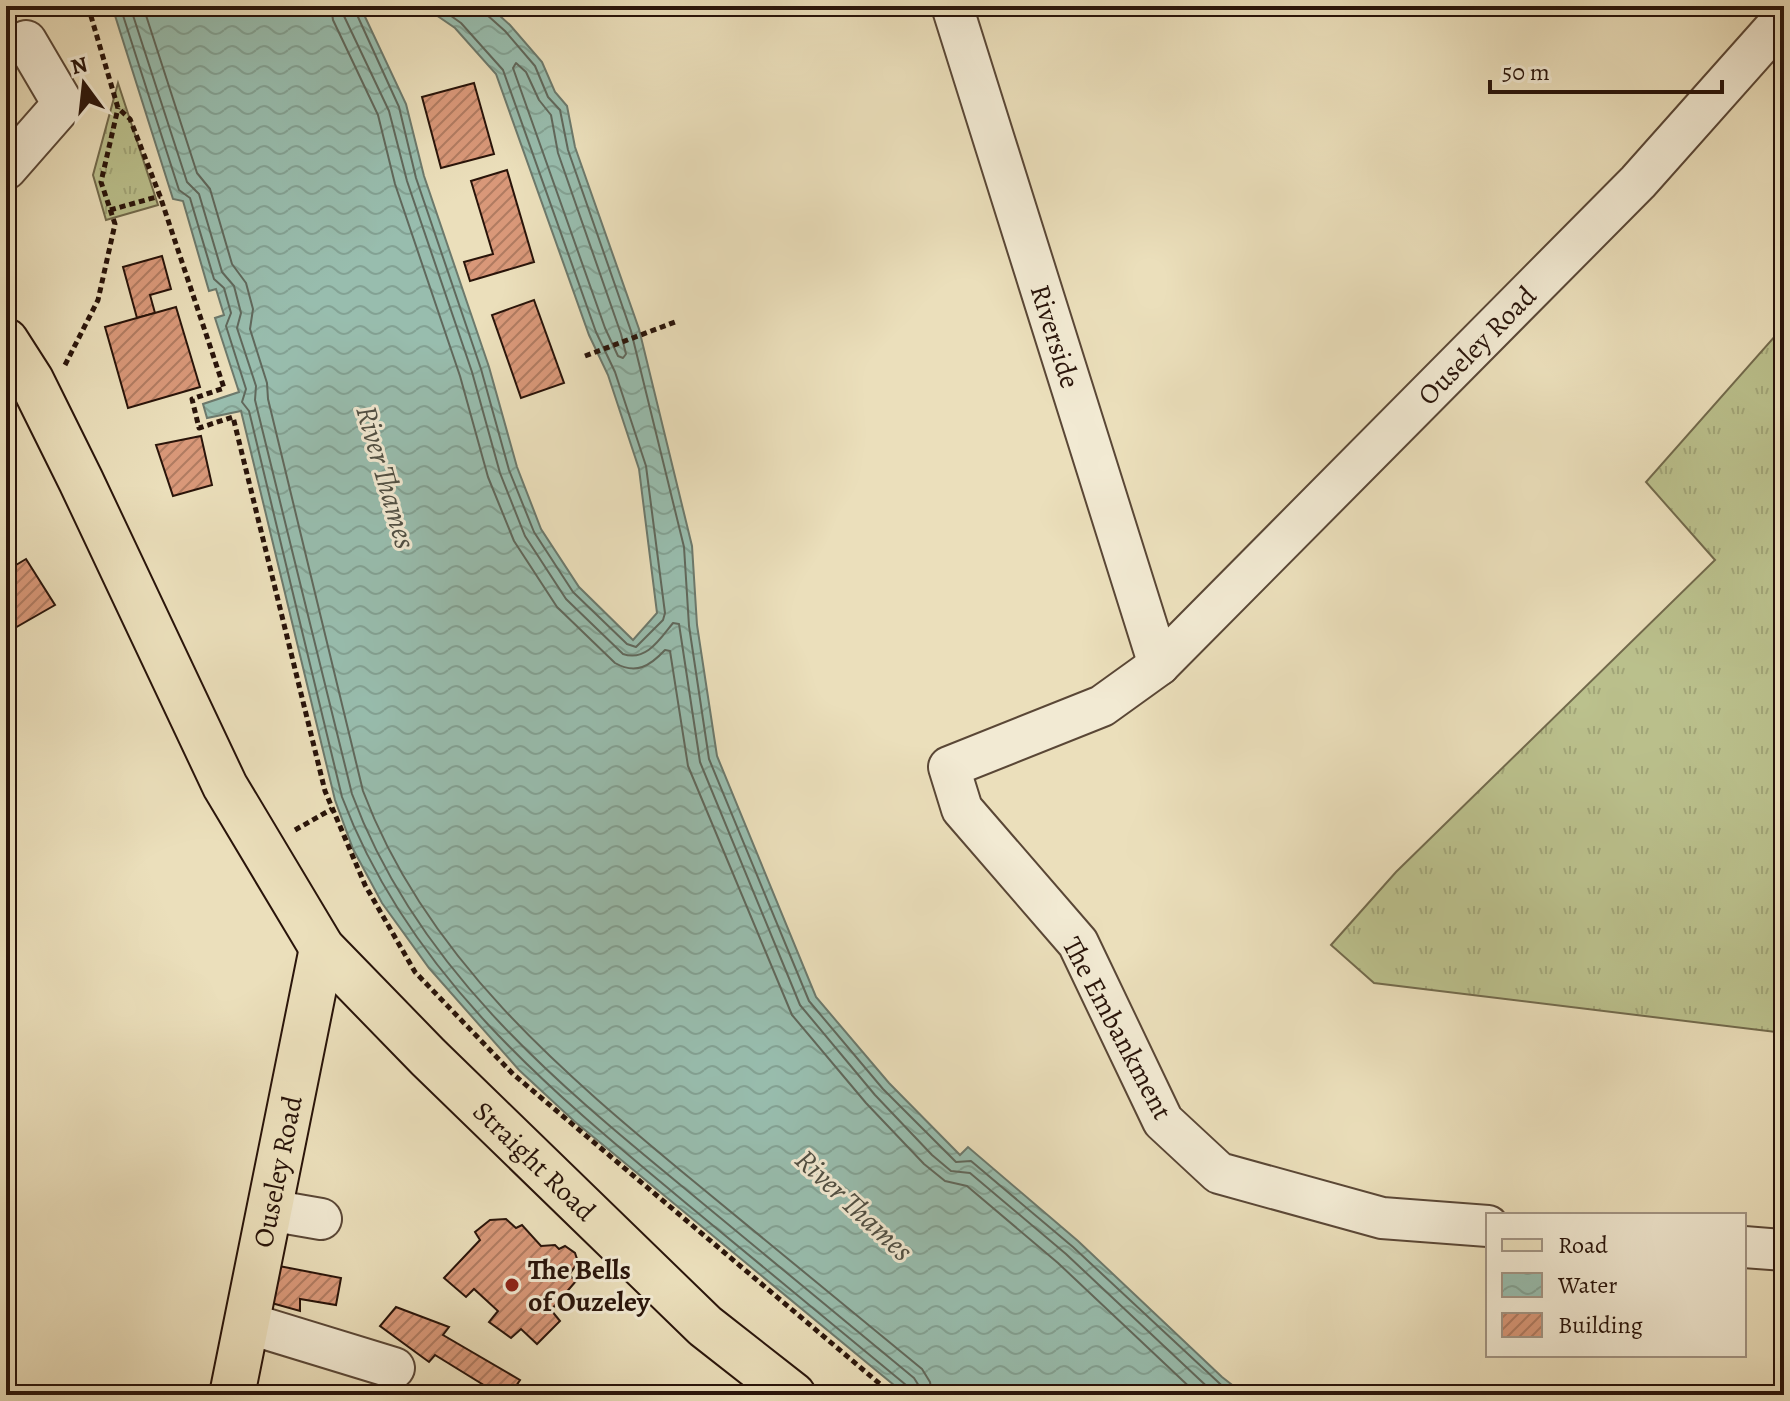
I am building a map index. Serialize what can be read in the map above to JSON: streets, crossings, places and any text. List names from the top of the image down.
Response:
{
  "streets": {
    "main road": ["Ouseley Road", "Straight Road"],
    "street": ["Riverside", "The Embankment"]
  },
  "crossings": [
    ["Riverside", "Ouseley Road"],
    ["Riverside", "The Embankment"],
    ["Ouseley Road", "The Embankment"],
    ["Ouseley Road", "Straight Road"]
  ],
  "water": ["River Thames"],
  "places": ["The Bells of Ouzeley"],
  "legend": ["Road", "Water", "Building"],
  "scale_bar": "50 m",
  "north": "top"
}
